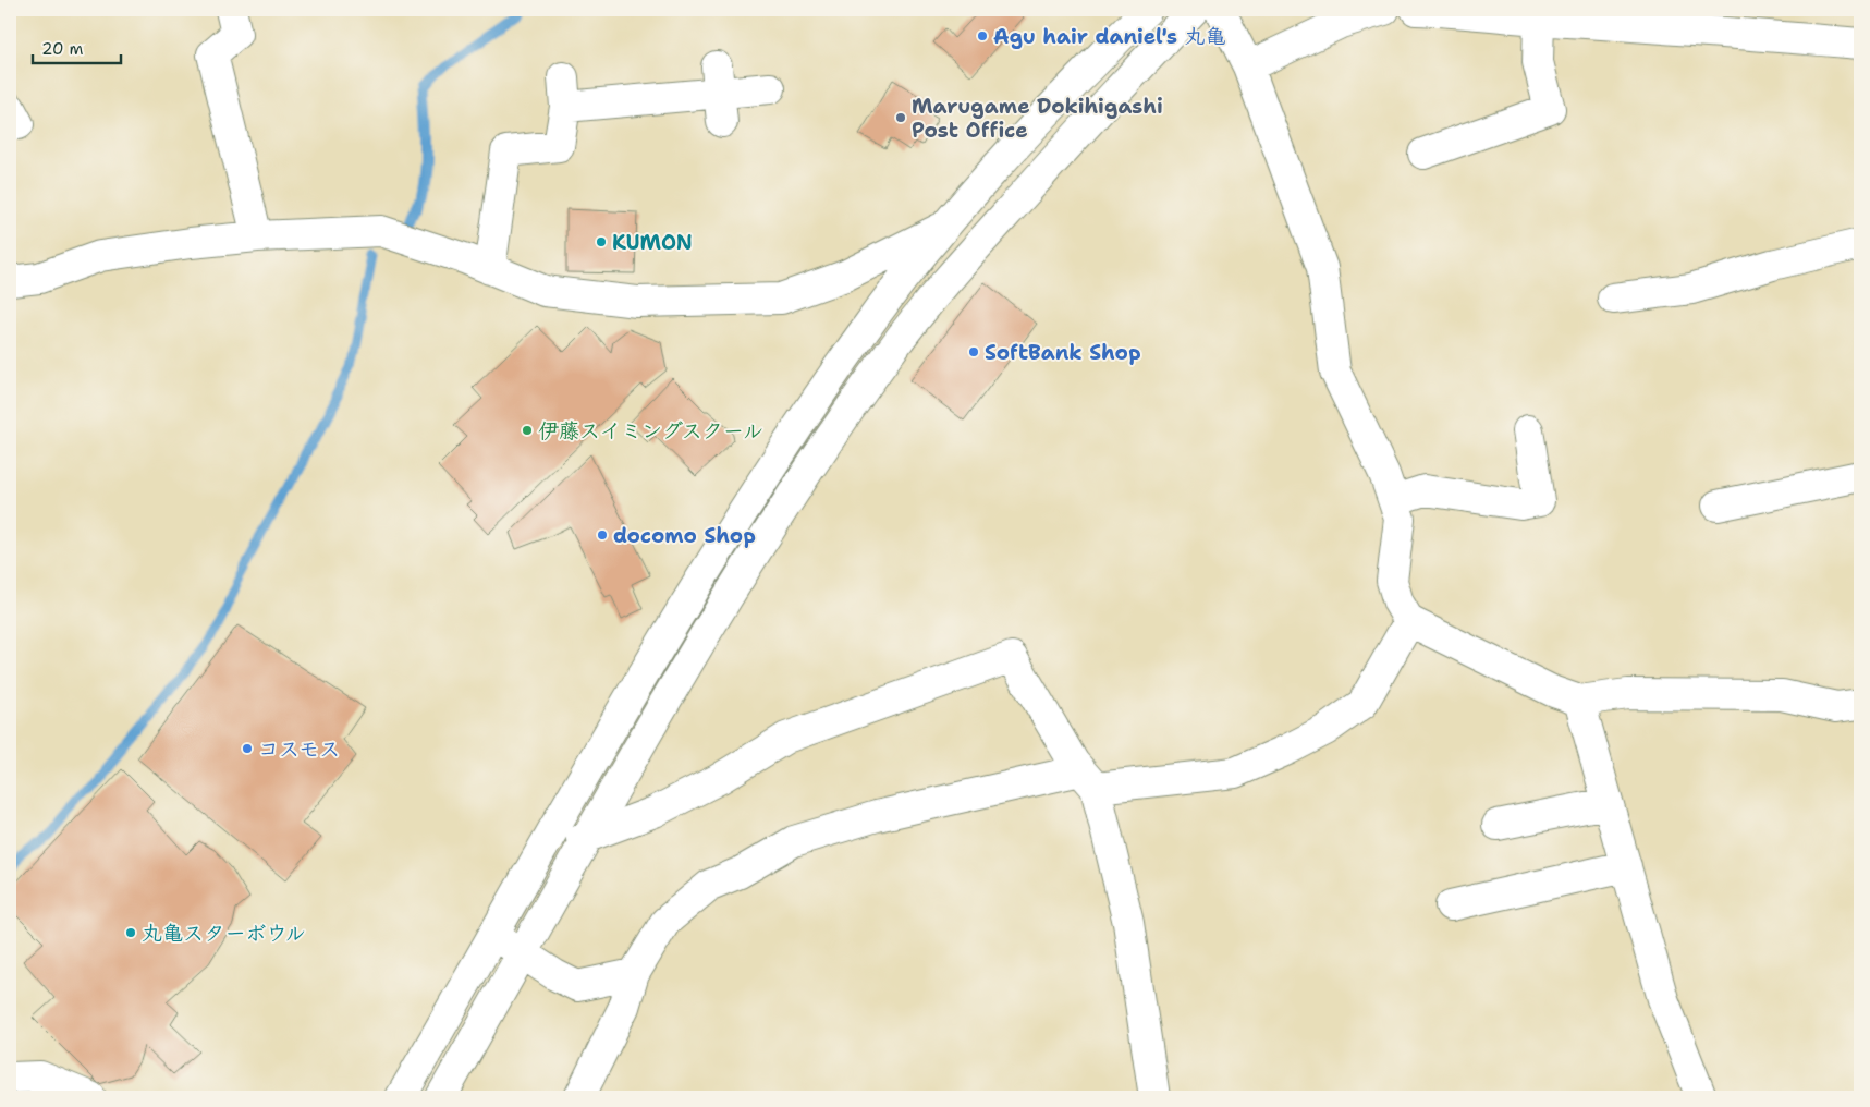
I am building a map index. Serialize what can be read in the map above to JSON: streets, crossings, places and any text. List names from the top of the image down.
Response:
{
  "places": [
    "Agu hair daniel's 丸亀",
    "Marugame Dokihigashi Post Office",
    "KUMON",
    "SoftBank Shop",
    "伊藤スイミングスクール",
    "docomo Shop",
    "コスモス",
    "丸亀スターボウル"
  ],
  "scale_bar": "20 m"
}
